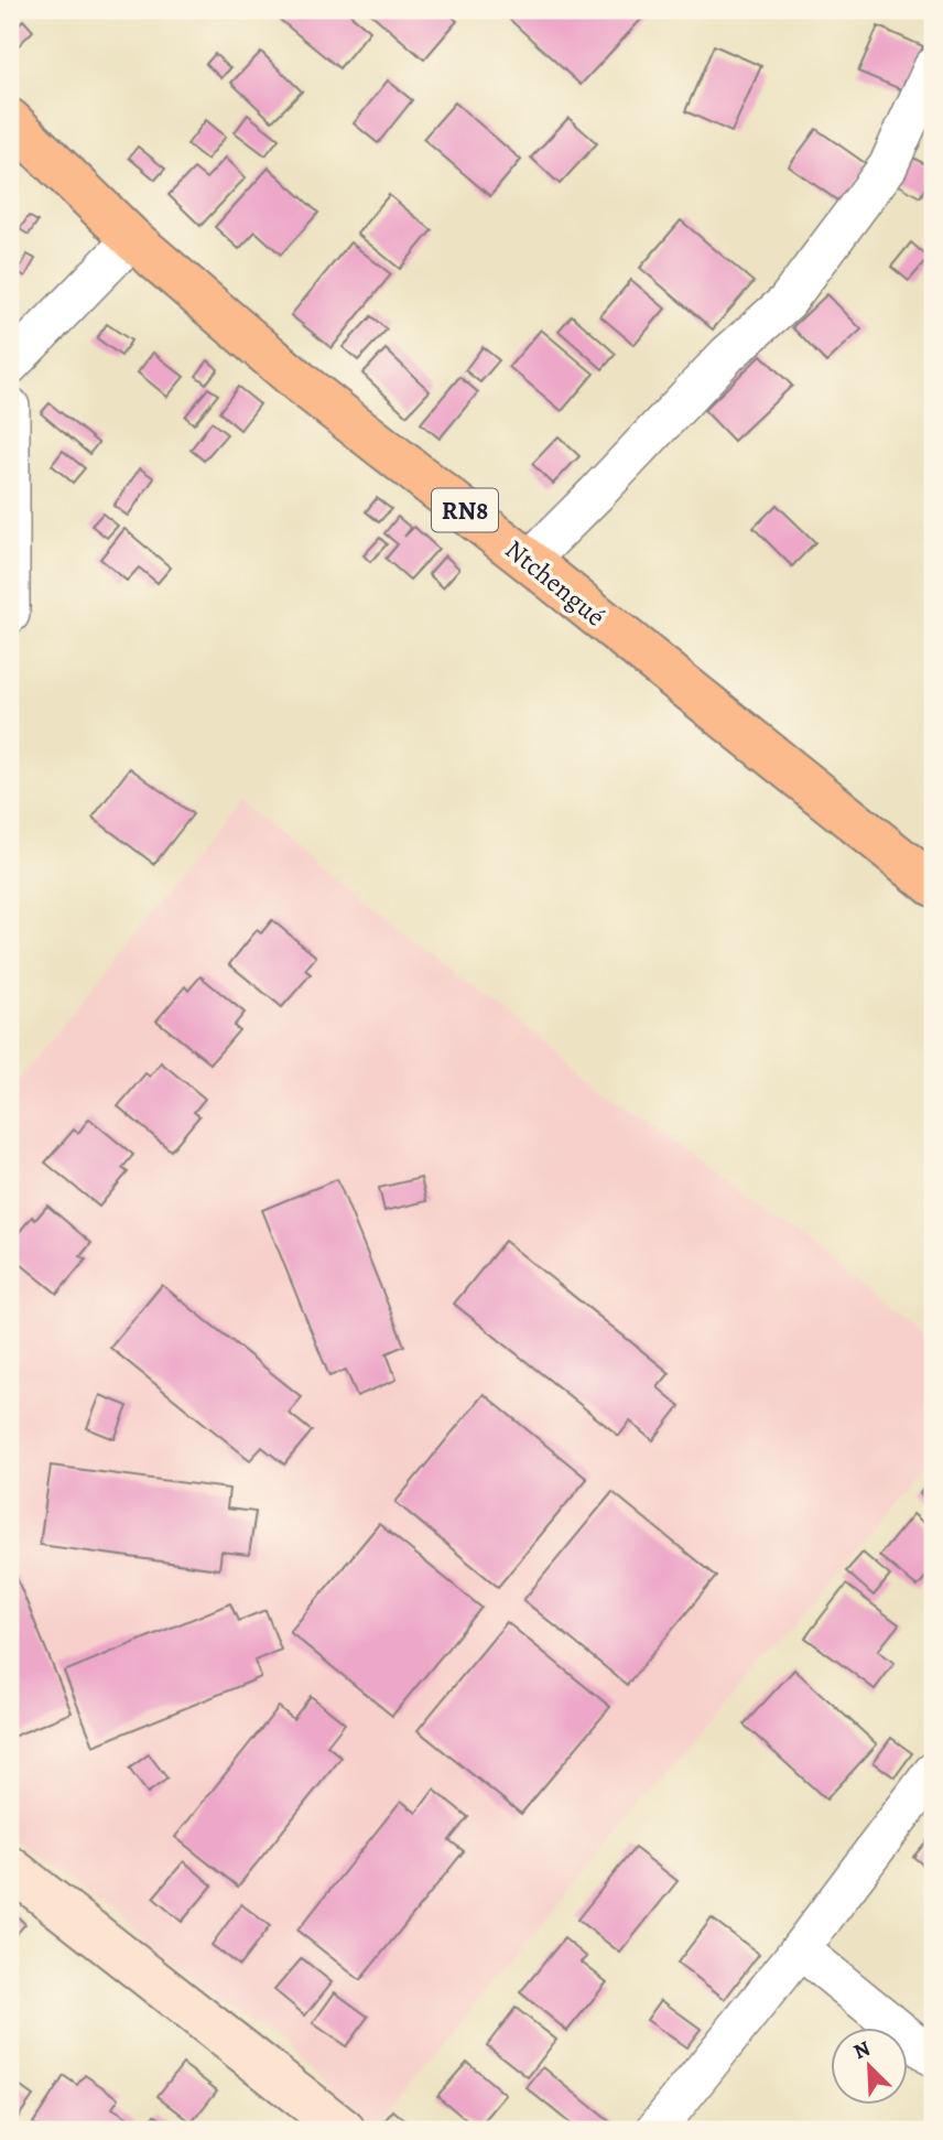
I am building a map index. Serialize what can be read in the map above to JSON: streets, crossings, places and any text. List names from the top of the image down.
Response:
{
  "streets": {
    "main road": ["RN8", "Ntchengué"]
  },
  "north": "top left"
}
